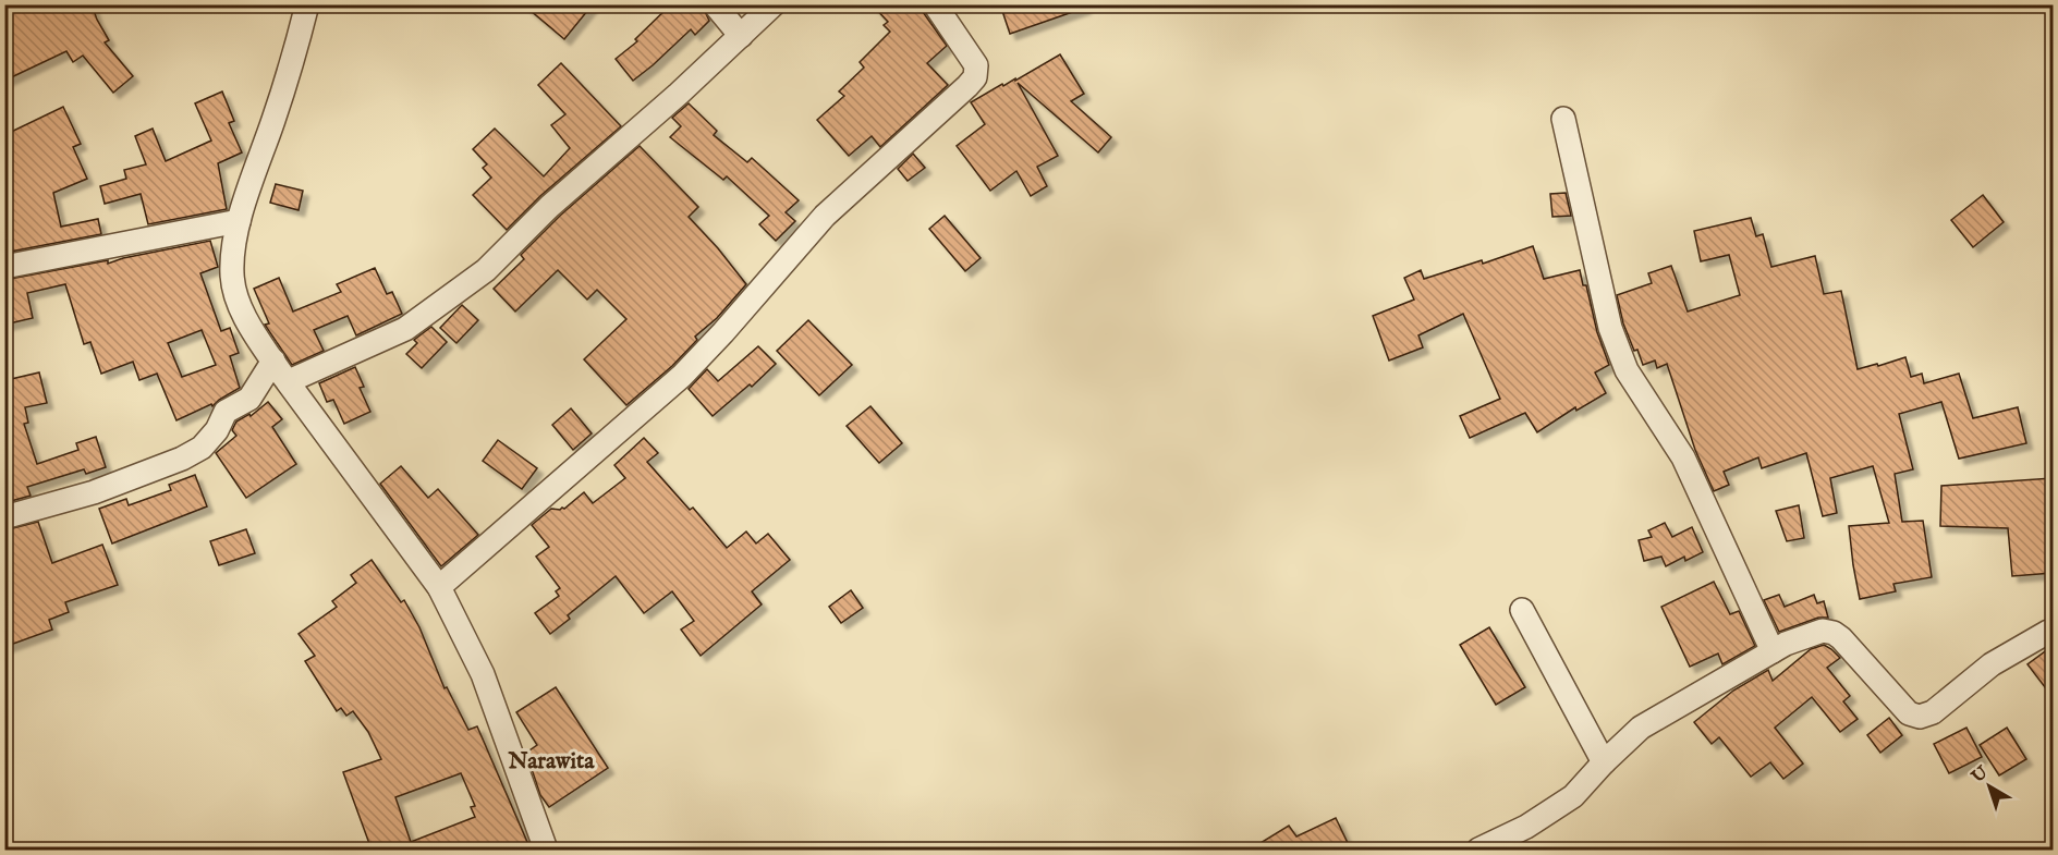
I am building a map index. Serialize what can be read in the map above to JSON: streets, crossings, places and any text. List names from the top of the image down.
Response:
{
  "districts": ["Narawita"],
  "north": "top left"
}
